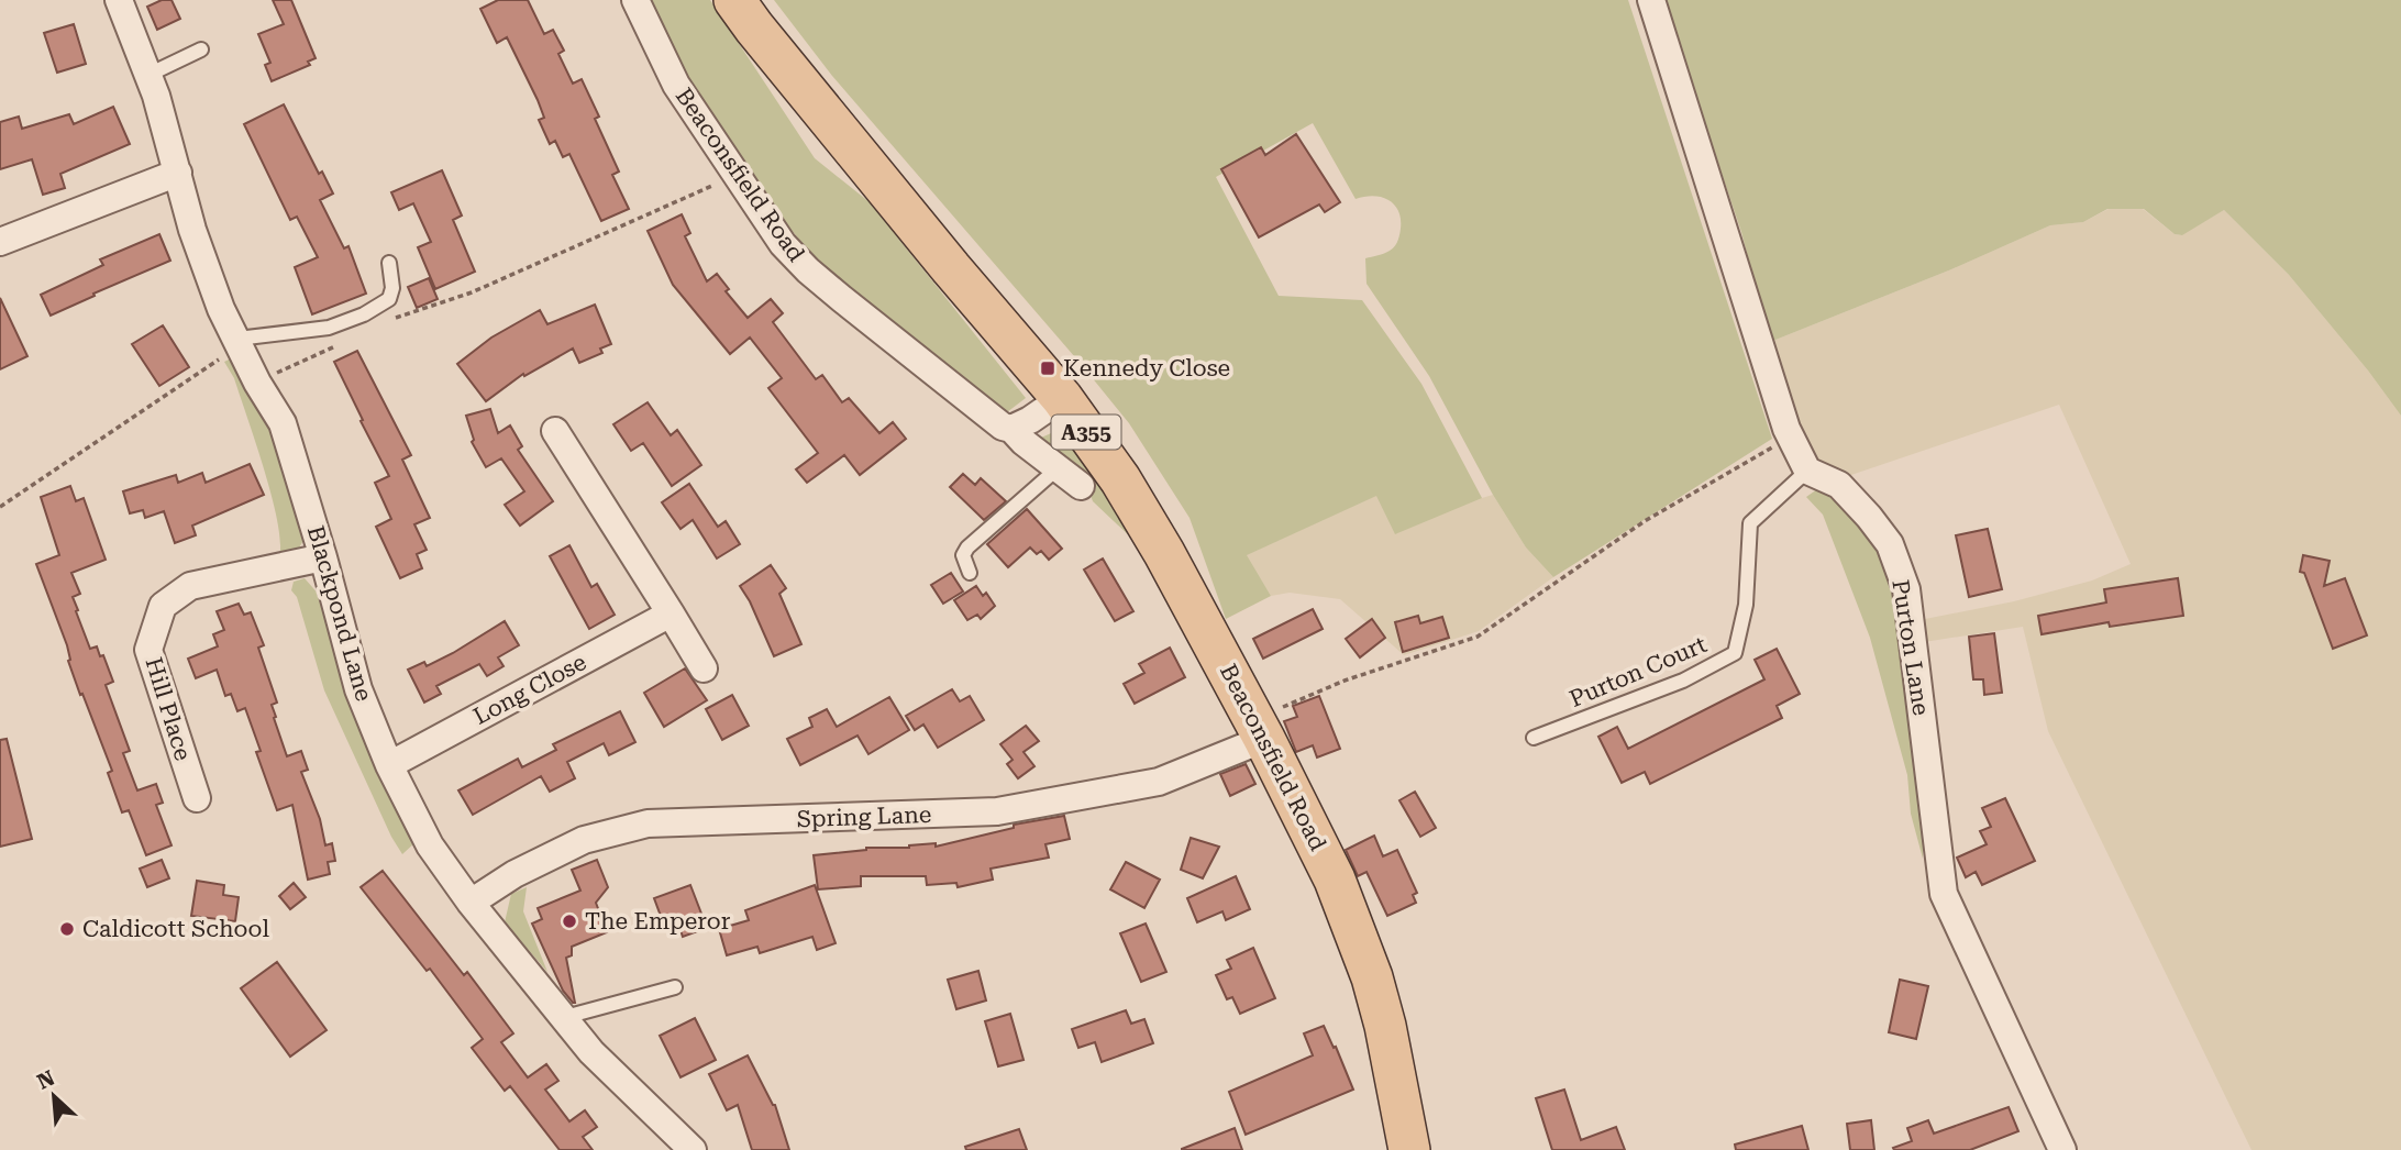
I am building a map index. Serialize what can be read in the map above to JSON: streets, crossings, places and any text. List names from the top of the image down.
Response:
{
  "streets": {
    "main road": ["Beaconsfield Road", "A355"],
    "street": [
      "Blackpond Lane",
      "Purton Lane",
      "Long Close",
      "Hill Place",
      "Spring Lane"
    ],
    "lane": ["Purton Court"]
  },
  "crossings": [
    ["Beaconsfield Road", "Spring Lane"],
    ["Blackpond Lane", "Long Close"],
    ["Blackpond Lane", "Hill Place"],
    ["Blackpond Lane", "Spring Lane"],
    ["Purton Lane", "Purton Court"]
  ],
  "places": {
    "transit": ["Kennedy Close"],
    "other": ["The Emperor", "Caldicott School"]
  },
  "north": "top left"
}
